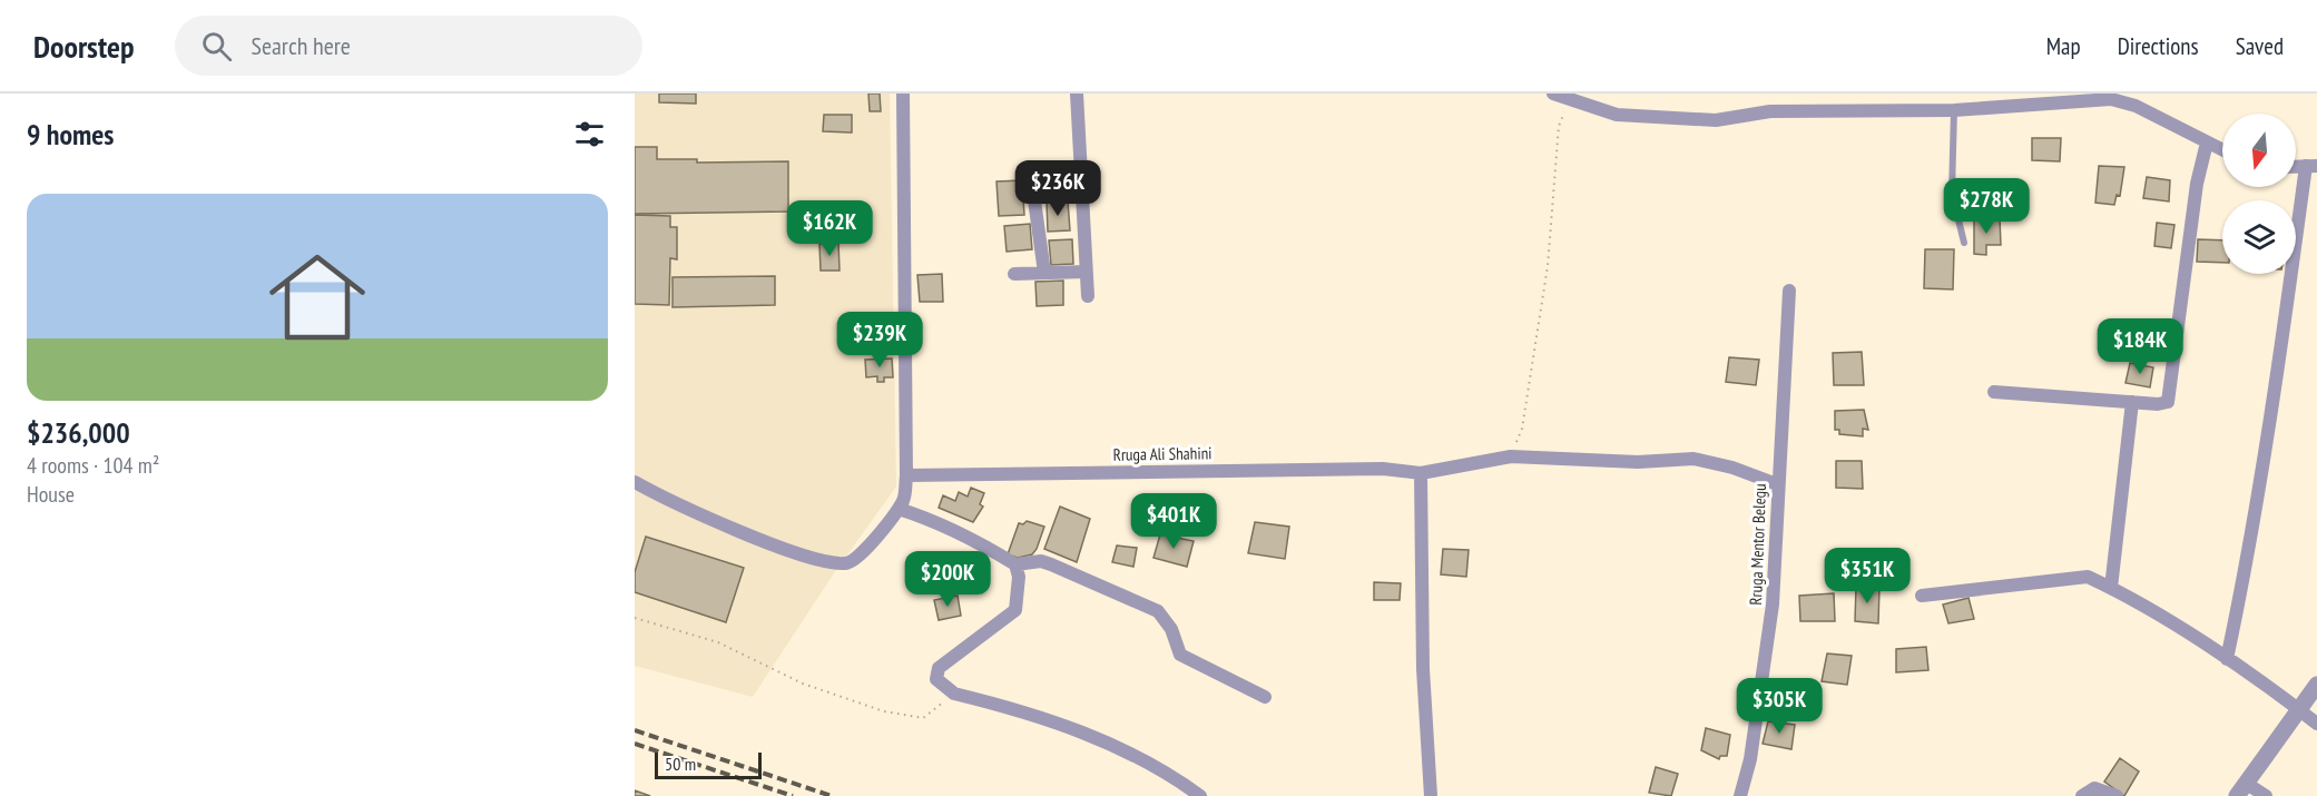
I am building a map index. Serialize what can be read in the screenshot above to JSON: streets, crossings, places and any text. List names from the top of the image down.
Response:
{
  "streets": {
    "street": ["Rruga Ali Shahini", "Rruga Mentor Belegu"]
  },
  "crossings": [
    ["Rruga Ali Shahini", "Rruga Mentor Belegu"]
  ],
  "scale_bar": "50 m",
  "north": "bottom",
  "page": {
    "header": "Doorstep",
    "search": "Search here",
    "nav": ["Map", "Directions", "Saved"],
    "heading": "9 homes",
    "price": [
      "$236K",
      "$278K",
      "$162K",
      "$239K",
      "$184K",
      "$401K",
      "$351K",
      "$200K",
      "$305K"
    ],
    "list": [
      {
        "name": "$236,000",
        "note": "4 rooms · 104 m² · House"
      }
    ],
    "scale": "50 m"
  }
}
